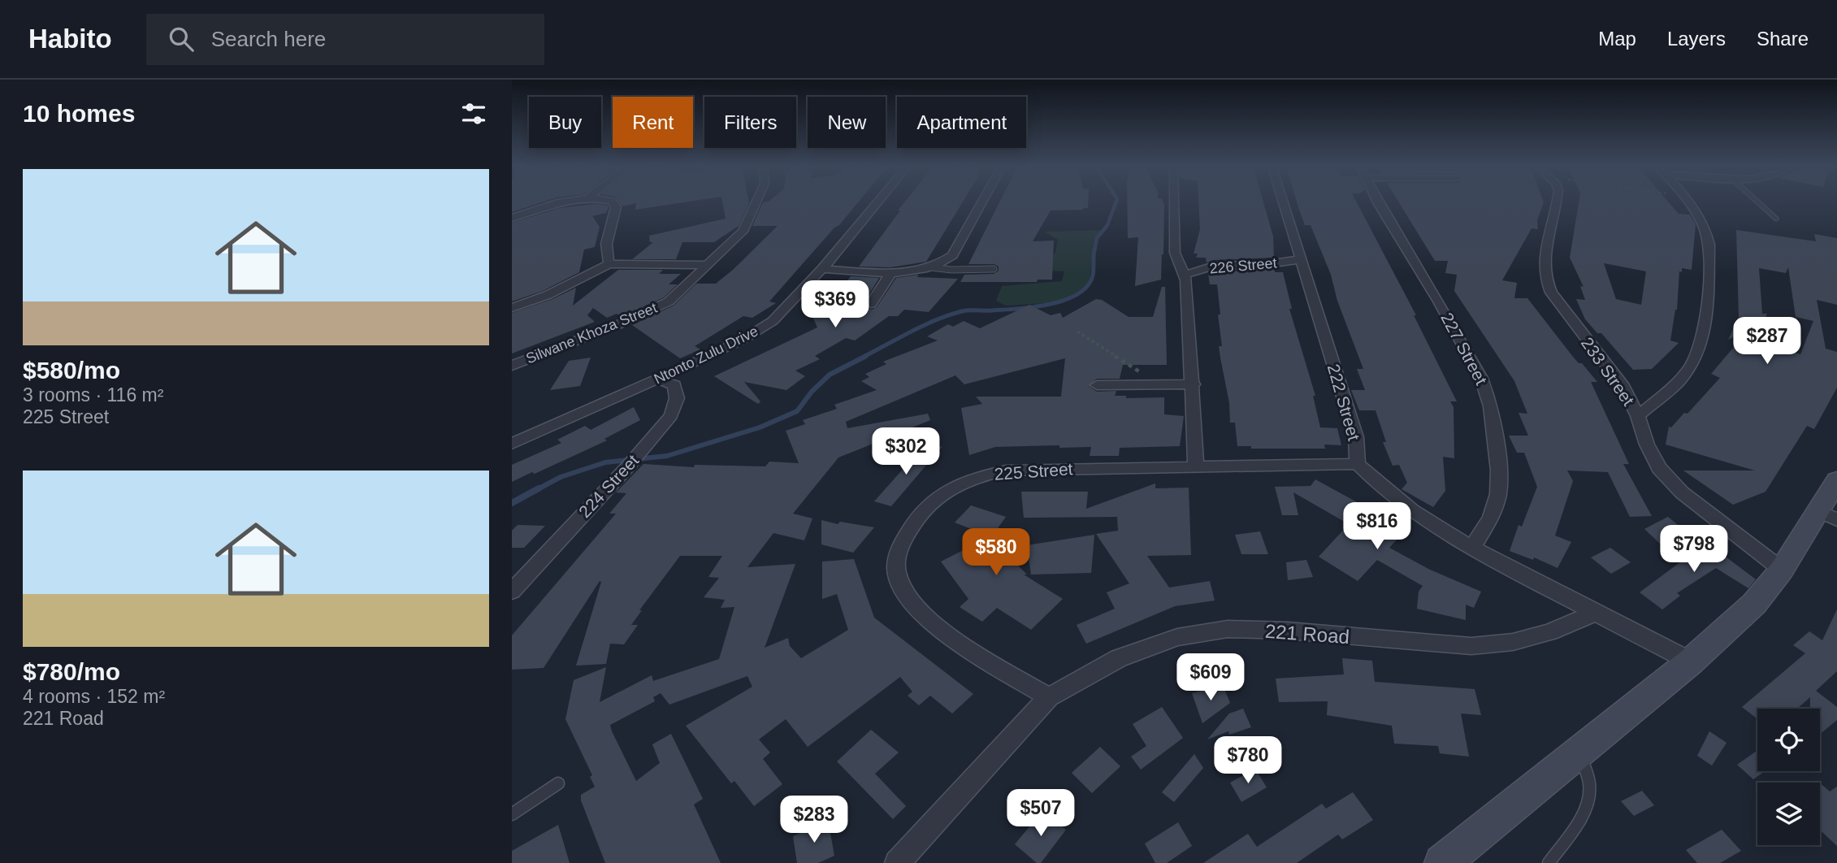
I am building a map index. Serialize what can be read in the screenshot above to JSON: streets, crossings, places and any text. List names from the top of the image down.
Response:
{
  "streets": {
    "street": [
      "226 Street",
      "Silwane Khoza Street",
      "227 Street",
      "Ntonto Zulu Drive",
      "233 Street",
      "222 Street",
      "225 Street",
      "224 Street",
      "221 Road"
    ]
  },
  "crossings": [
    ["226 Street", "222 Street"],
    ["226 Street", "225 Street"],
    ["227 Street", "222 Street"],
    ["Ntonto Zulu Drive", "224 Street"],
    ["222 Street", "225 Street"],
    ["222 Street", "221 Road"],
    ["225 Street", "221 Road"]
  ],
  "page": {
    "header": "Habito",
    "search": "Search here",
    "nav": ["Map", "Layers", "Share"],
    "heading": "10 homes",
    "chip": [
      "Buy",
      "Rent",
      "Filters",
      "New",
      "Apartment"
    ],
    "list": [
      {
        "name": "$580/mo",
        "note": "3 rooms · 116 m² · 225 Street"
      },
      {
        "name": "$780/mo",
        "note": "4 rooms · 152 m² · 221 Road"
      }
    ],
    "price": [
      "$369",
      "$287",
      "$302",
      "$816",
      "$798",
      "$580",
      "$609",
      "$780",
      "$507",
      "$283"
    ]
  }
}
